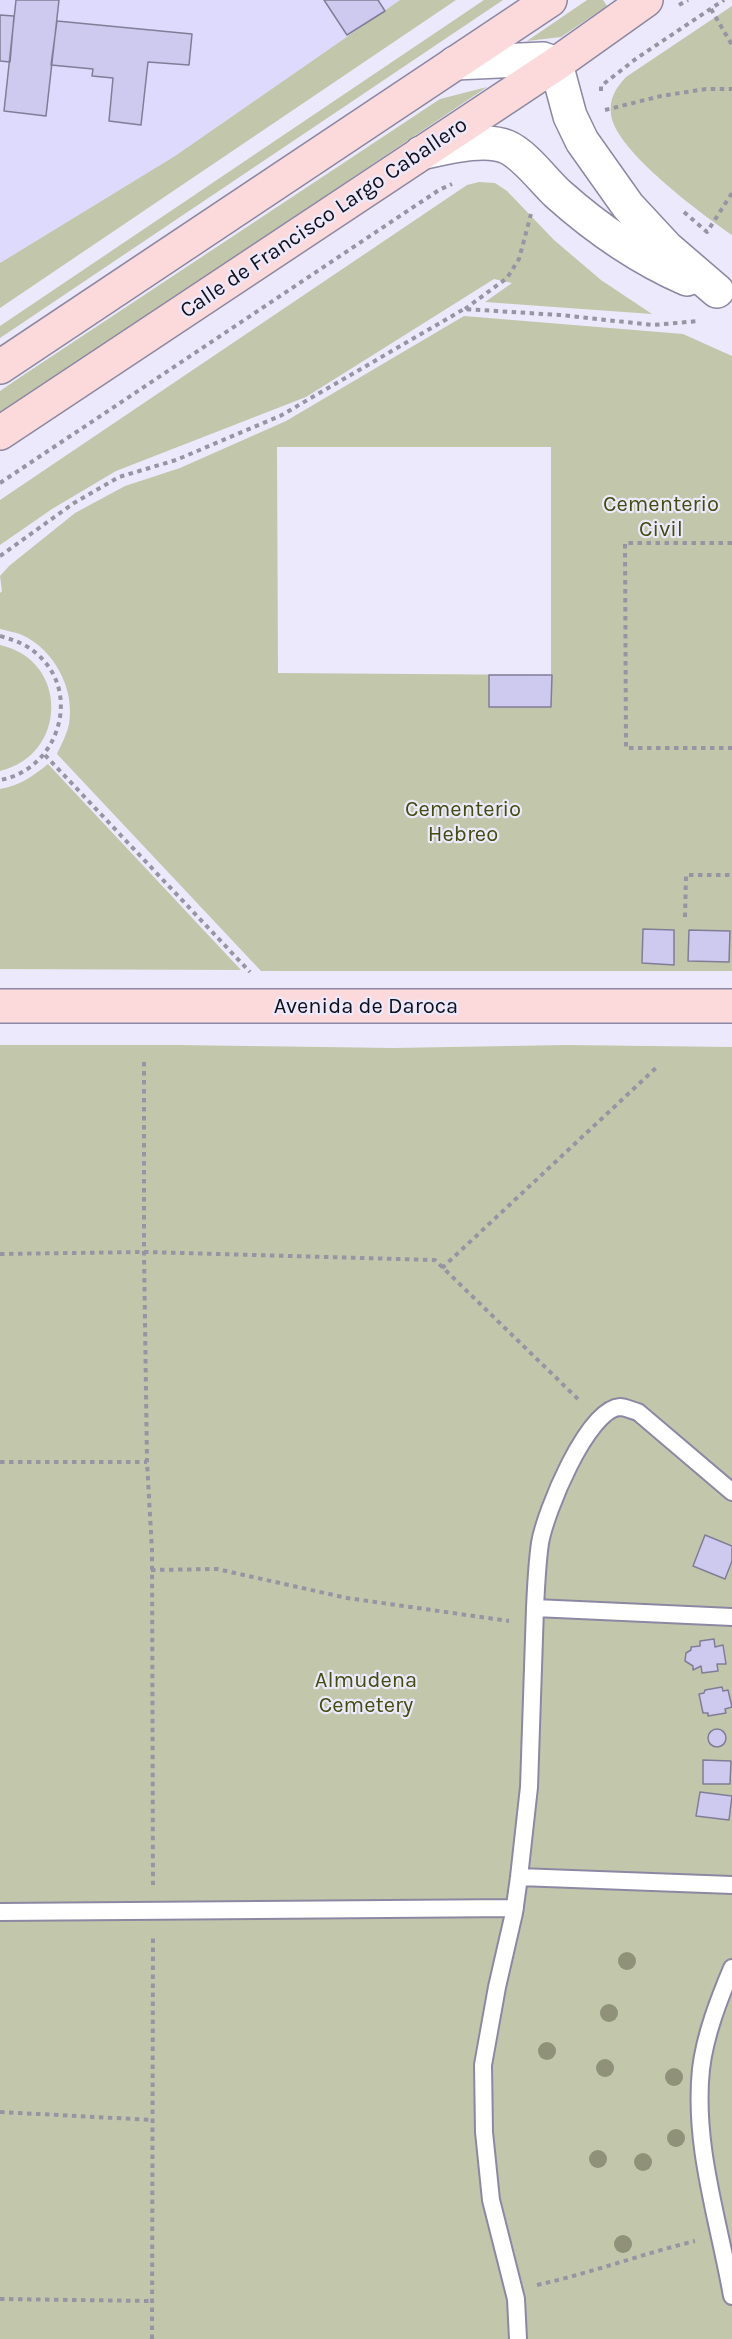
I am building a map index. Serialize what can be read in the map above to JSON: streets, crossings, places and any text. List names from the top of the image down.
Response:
{
  "streets": {
    "main road": ["Calle de Francisco Largo Caballero", "Avenida de Daroca"]
  },
  "parks": ["Cementerio Civil", "Cementerio Hebreo", "Almudena Cemetery"]
}
